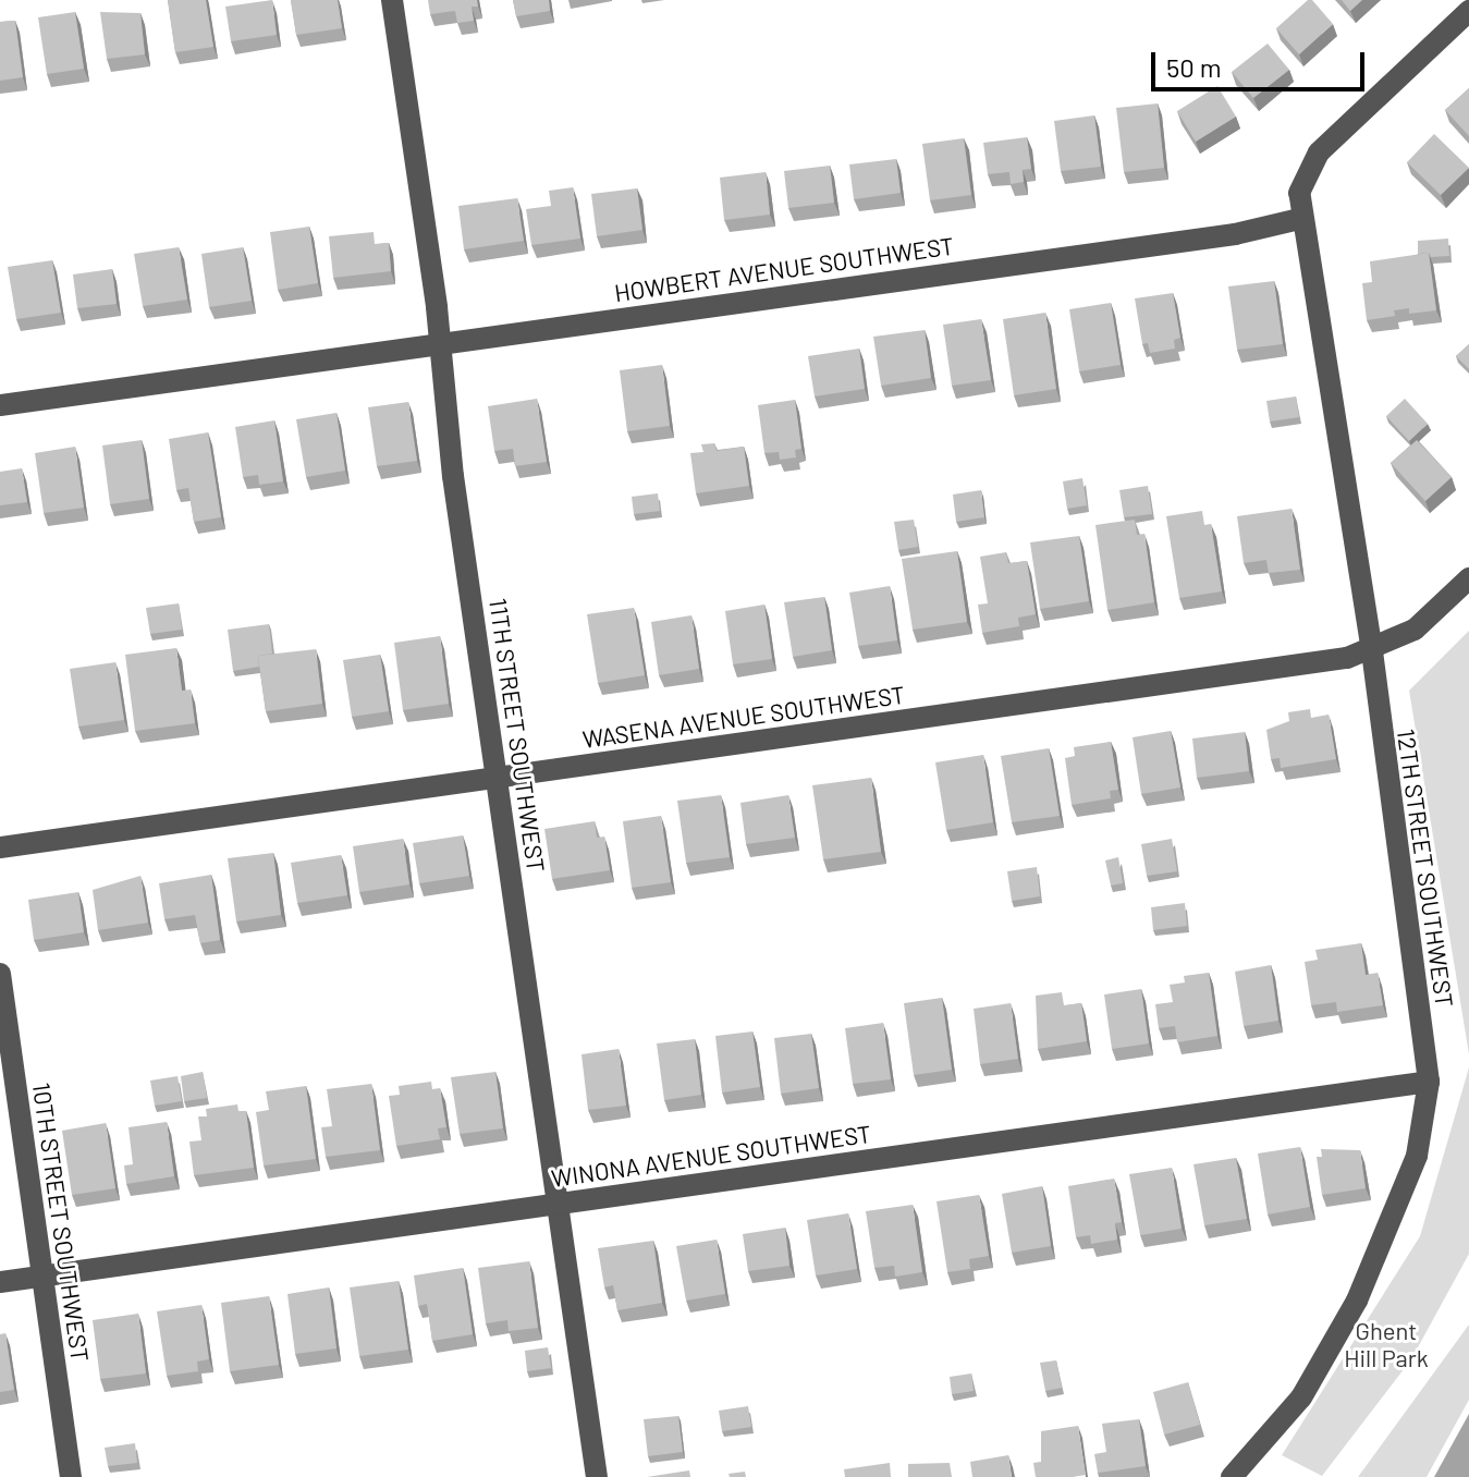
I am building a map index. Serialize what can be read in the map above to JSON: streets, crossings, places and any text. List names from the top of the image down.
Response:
{
  "streets": {
    "street": [
      "HOWBERT AVENUE SOUTHWEST",
      "WASENA AVENUE SOUTHWEST",
      "11TH STREET SOUTHWEST",
      "12TH STREET SOUTHWEST",
      "WINONA AVENUE SOUTHWEST",
      "10TH STREET SOUTHWEST"
    ]
  },
  "crossings": [
    ["HOWBERT AVENUE SOUTHWEST", "11TH STREET SOUTHWEST"],
    ["HOWBERT AVENUE SOUTHWEST", "12TH STREET SOUTHWEST"],
    ["WASENA AVENUE SOUTHWEST", "11TH STREET SOUTHWEST"],
    ["WASENA AVENUE SOUTHWEST", "12TH STREET SOUTHWEST"],
    ["11TH STREET SOUTHWEST", "WINONA AVENUE SOUTHWEST"],
    ["12TH STREET SOUTHWEST", "WINONA AVENUE SOUTHWEST"],
    ["WINONA AVENUE SOUTHWEST", "10TH STREET SOUTHWEST"]
  ],
  "parks": ["Ghent Hill Park"],
  "scale_bar": "50 m"
}
